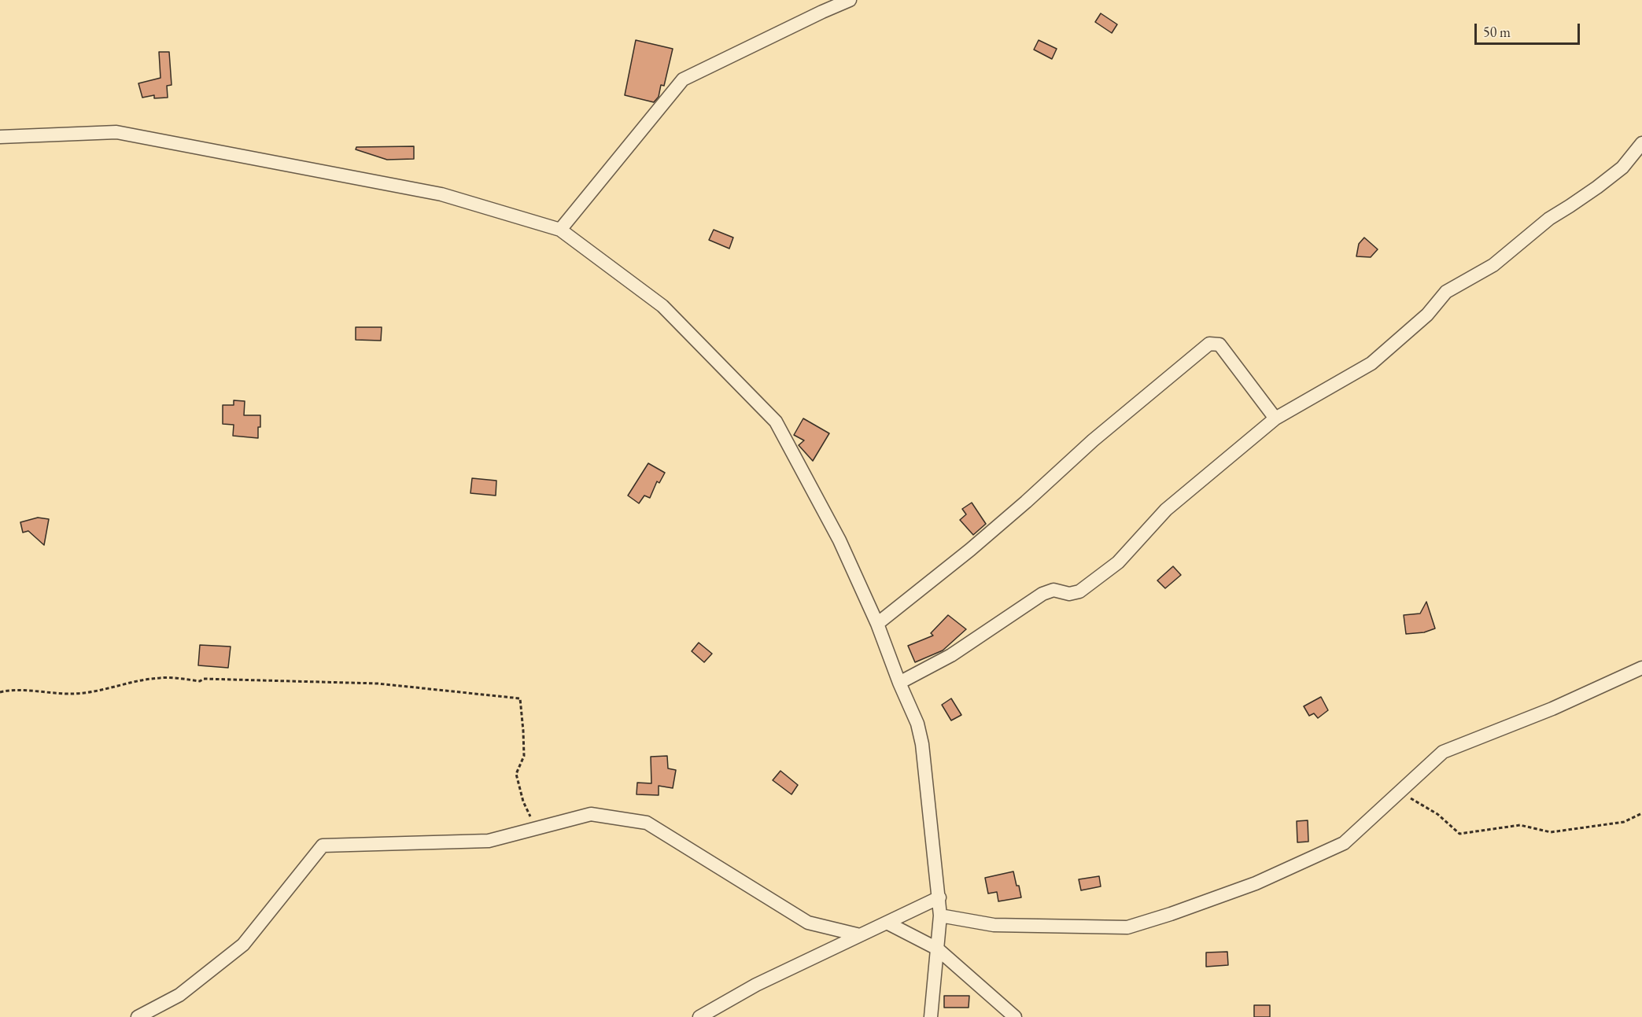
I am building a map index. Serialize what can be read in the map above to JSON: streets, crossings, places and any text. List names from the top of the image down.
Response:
{
  "scale_bar": "50 m"
}
